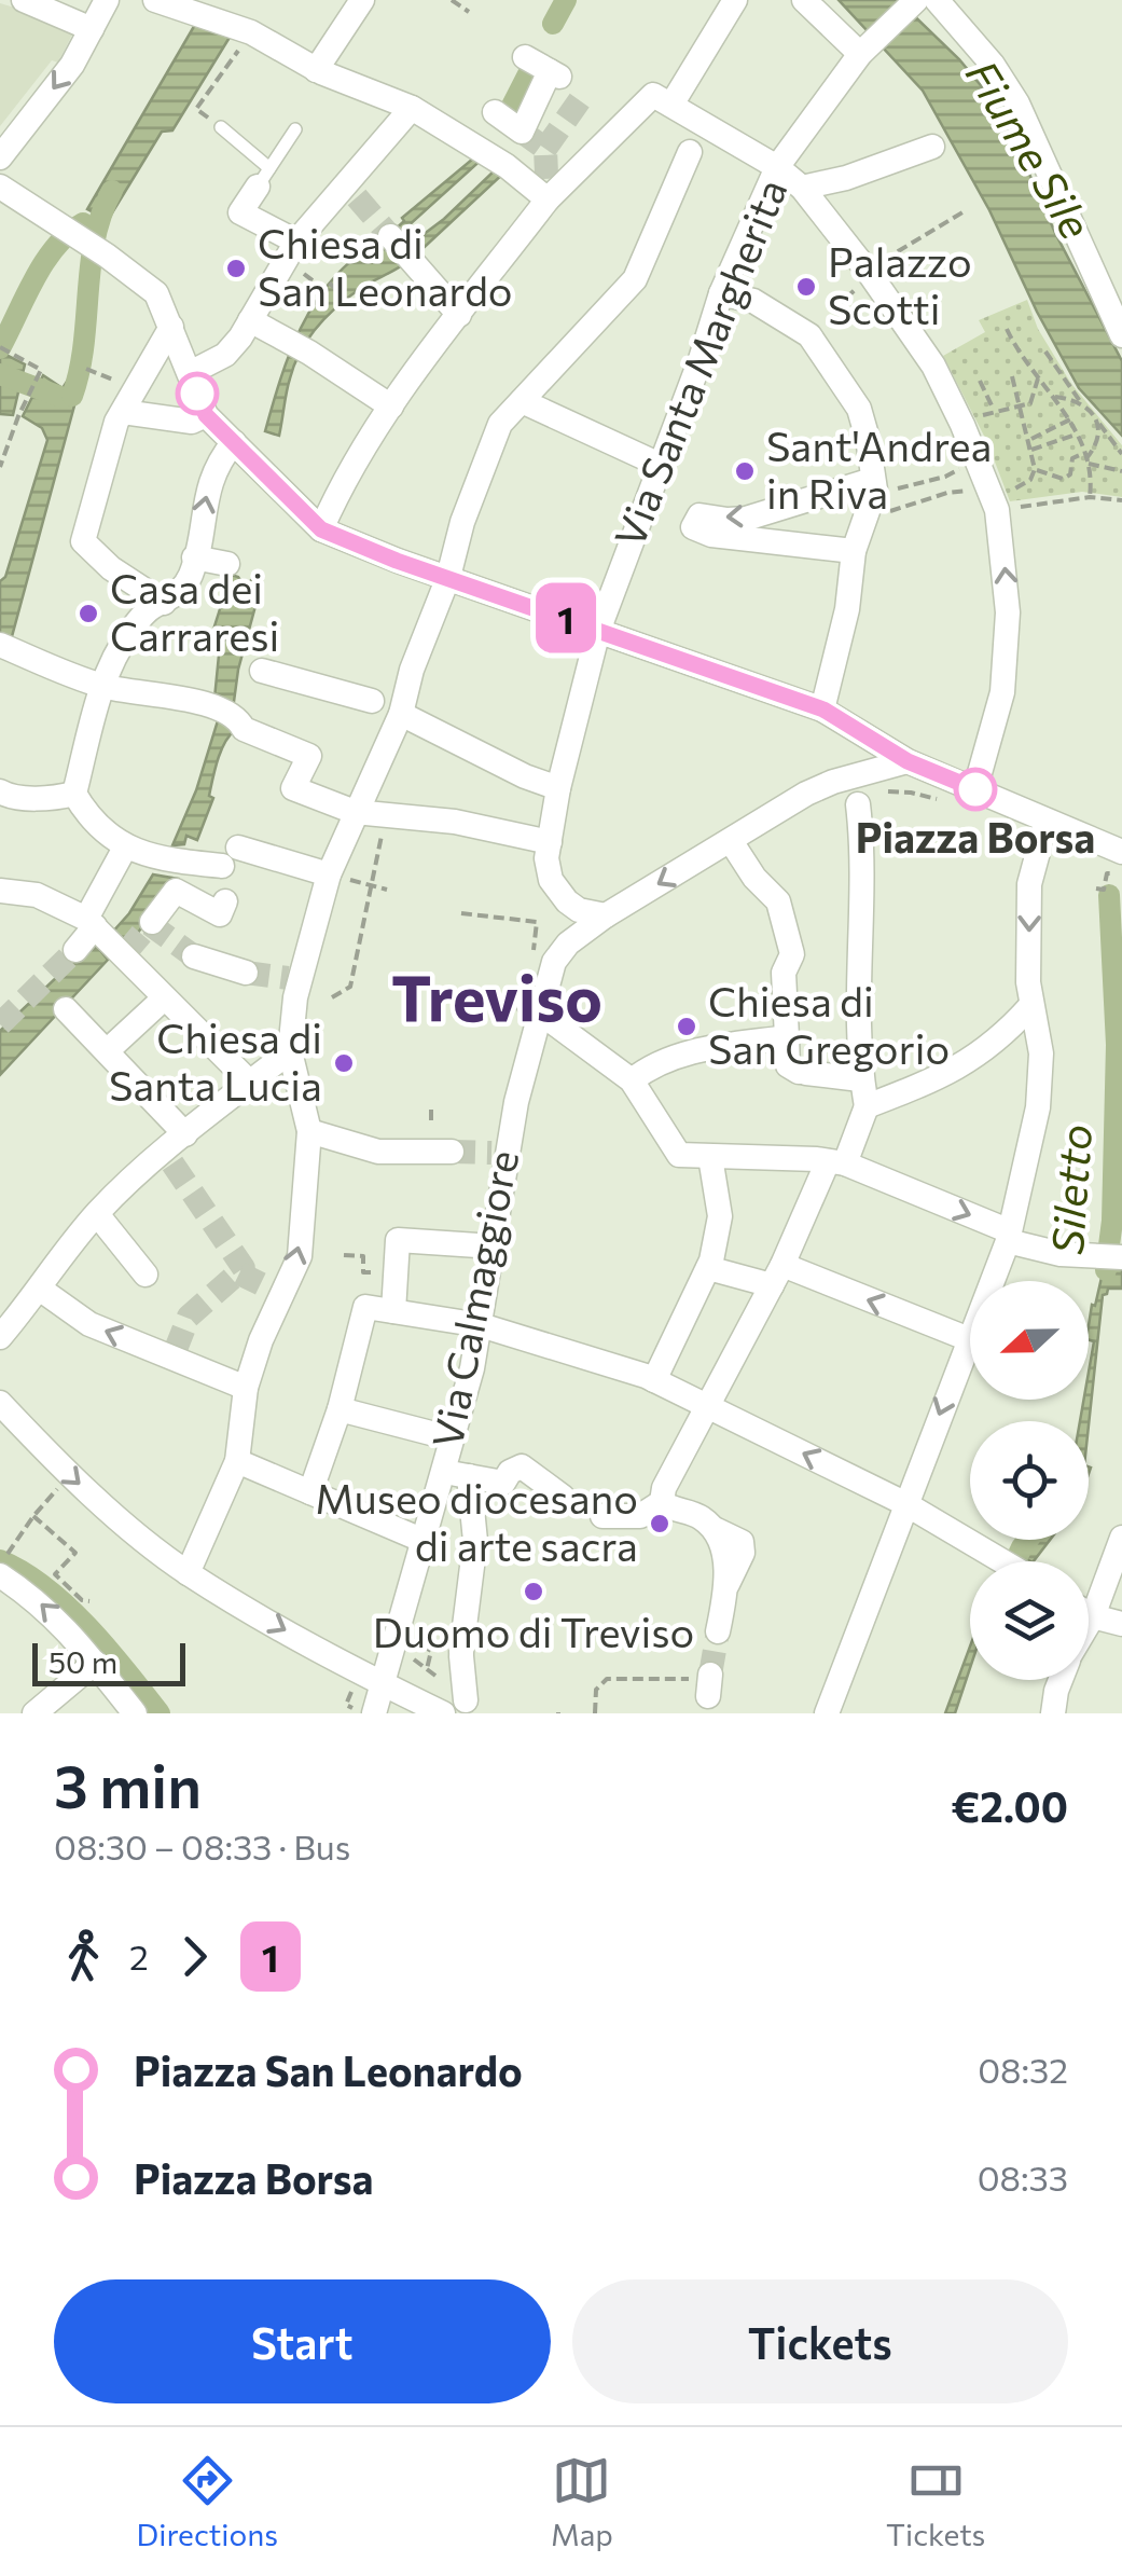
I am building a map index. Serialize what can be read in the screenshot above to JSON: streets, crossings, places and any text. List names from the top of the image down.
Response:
{
  "streets": {
    "street": ["Via Santa Margherita", "Via Calmaggiore"]
  },
  "districts": ["Treviso"],
  "water": ["Fiume Sile", "Siletto"],
  "places": [
    "Chiesa di San Leonardo",
    "Palazzo Scotti",
    "Sant'Andrea in Riva",
    "Casa dei Carraresi",
    "Piazza Borsa",
    "Chiesa di San Gregorio",
    "Chiesa di Santa Lucia",
    "Museo diocesano di arte sacra",
    "Duomo di Treviso"
  ],
  "lines": ["bus line 1"],
  "scale_bar": "50 m",
  "north": "left",
  "page": {
    "on_map": "1",
    "scale": "50 m",
    "heading": ["3 min", "08:30 – 08:33 · Bus", "€2.00"],
    "legs": ["2", "1"],
    "list": [
      {
        "name": "Piazza San Leonardo",
        "value": "08:32"
      },
      {
        "name": "Piazza Borsa",
        "value": "08:33"
      }
    ],
    "buttons": ["Start", "Tickets"],
    "tabs": ["Directions", "Map", "Tickets"]
  }
}
